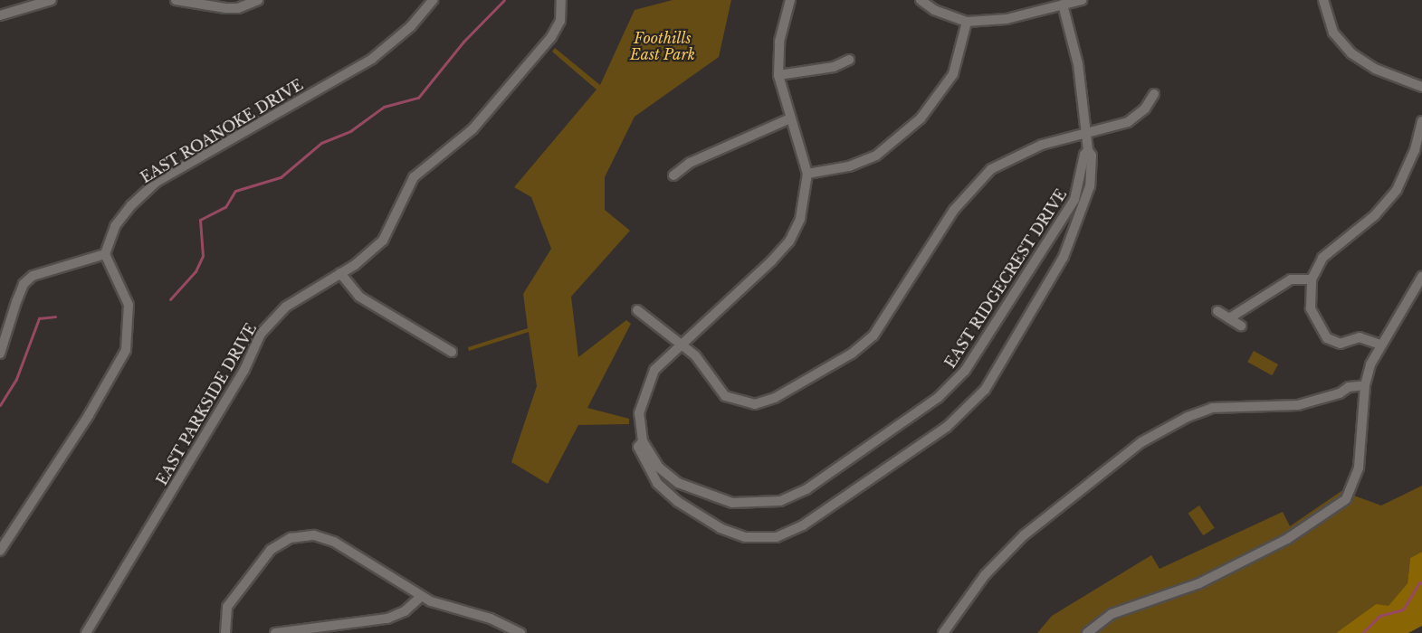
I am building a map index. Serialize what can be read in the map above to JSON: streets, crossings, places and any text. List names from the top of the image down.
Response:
{
  "streets": {
    "street": ["EAST ROANOKE DRIVE", "EAST RIDGECREST DRIVE", "EAST PARKSIDE DRIVE"]
  },
  "parks": ["Foothills East Park"]
}
